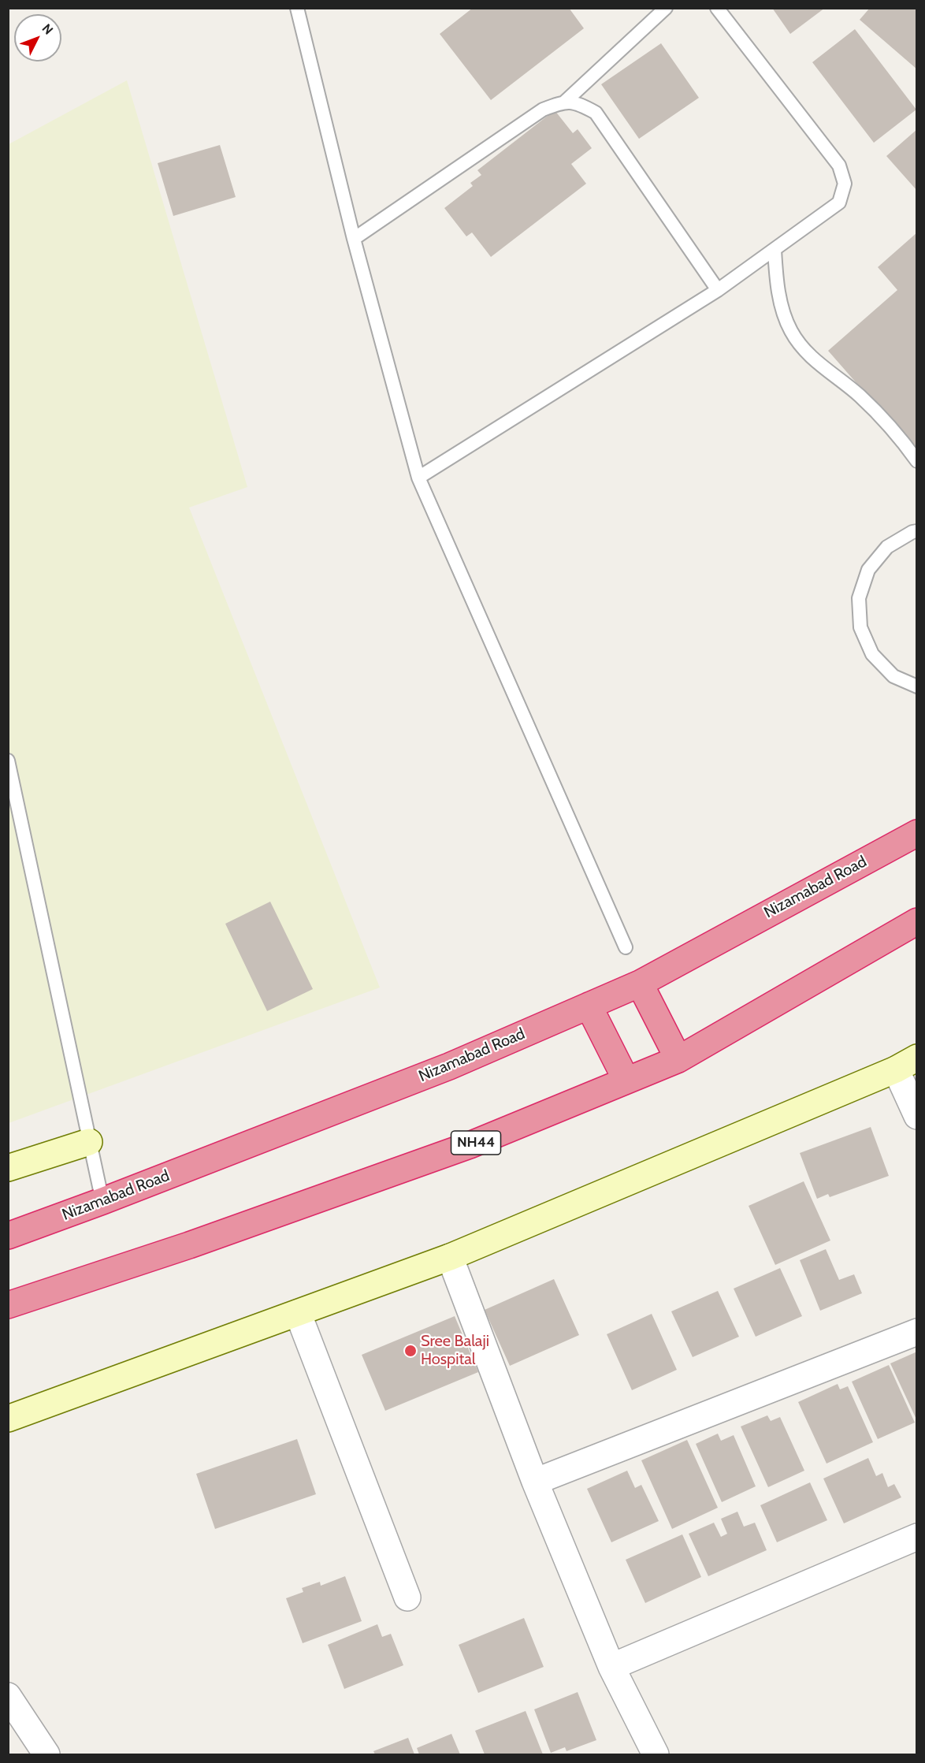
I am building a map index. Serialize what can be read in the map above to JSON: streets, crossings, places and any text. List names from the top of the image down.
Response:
{
  "streets": {
    "highway": ["Nizamabad Road", "NH44"]
  },
  "places": ["Sree Balaji Hospital"],
  "north": "top right"
}
